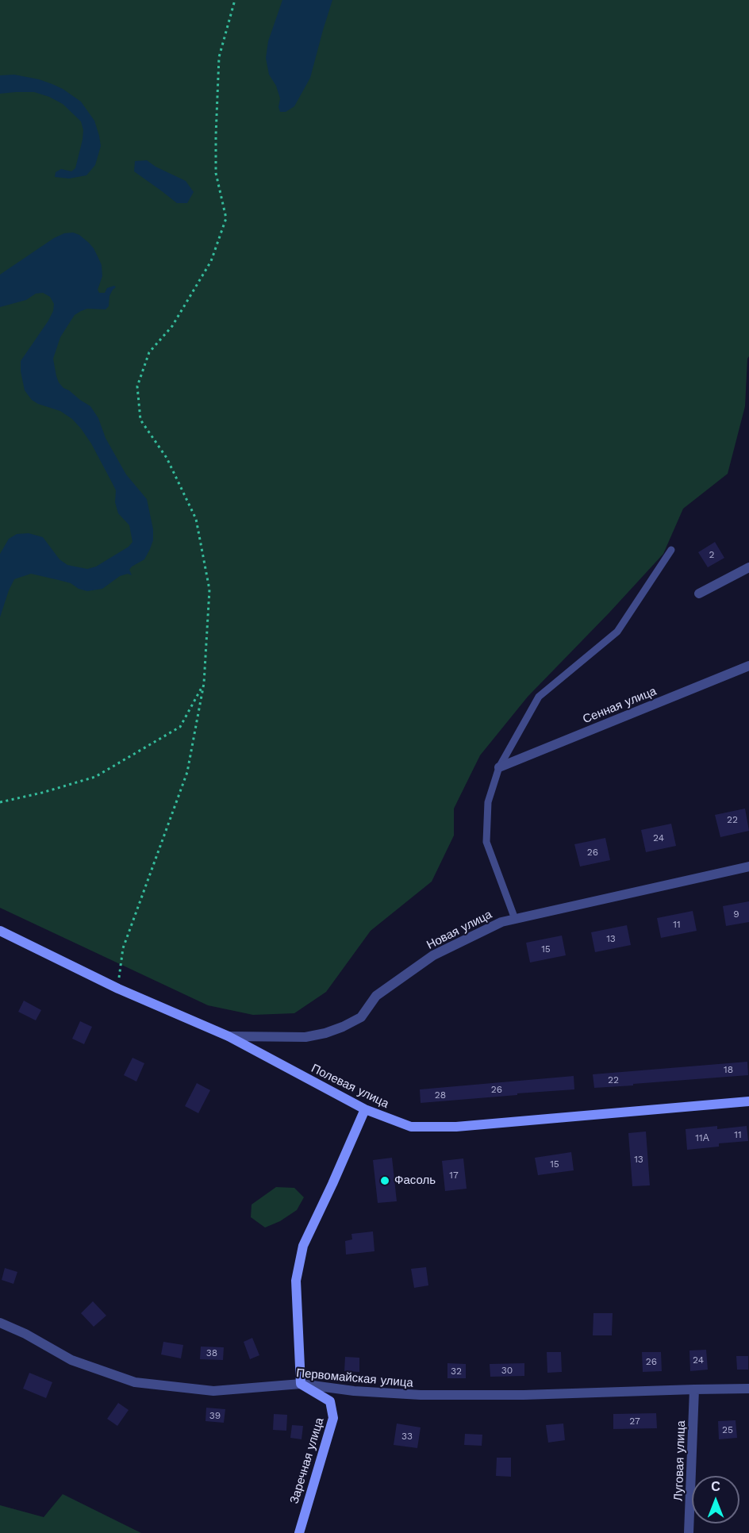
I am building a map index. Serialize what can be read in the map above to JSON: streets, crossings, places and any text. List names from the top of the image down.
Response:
{
  "streets": {
    "street": [
      "Сенная улица",
      "Новая улица",
      "Полевая улица",
      "Первомайская улица",
      "Заречная улица",
      "Луговая улица"
    ]
  },
  "crossings": [
    ["Новая улица", "Полевая улица"],
    ["Первомайская улица", "Заречная улица"],
    ["Первомайская улица", "Луговая улица"]
  ],
  "places": ["Фасоль"],
  "house_numbers": [
    "2",
    "22",
    "24",
    "26",
    "9",
    "11",
    "13",
    "15",
    "18",
    "22",
    "26",
    "28",
    "11",
    "11А",
    "13",
    "15",
    "17",
    "38",
    "24",
    "26",
    "30",
    "32",
    "39",
    "27",
    "25",
    "33"
  ],
  "north": "top"
}
